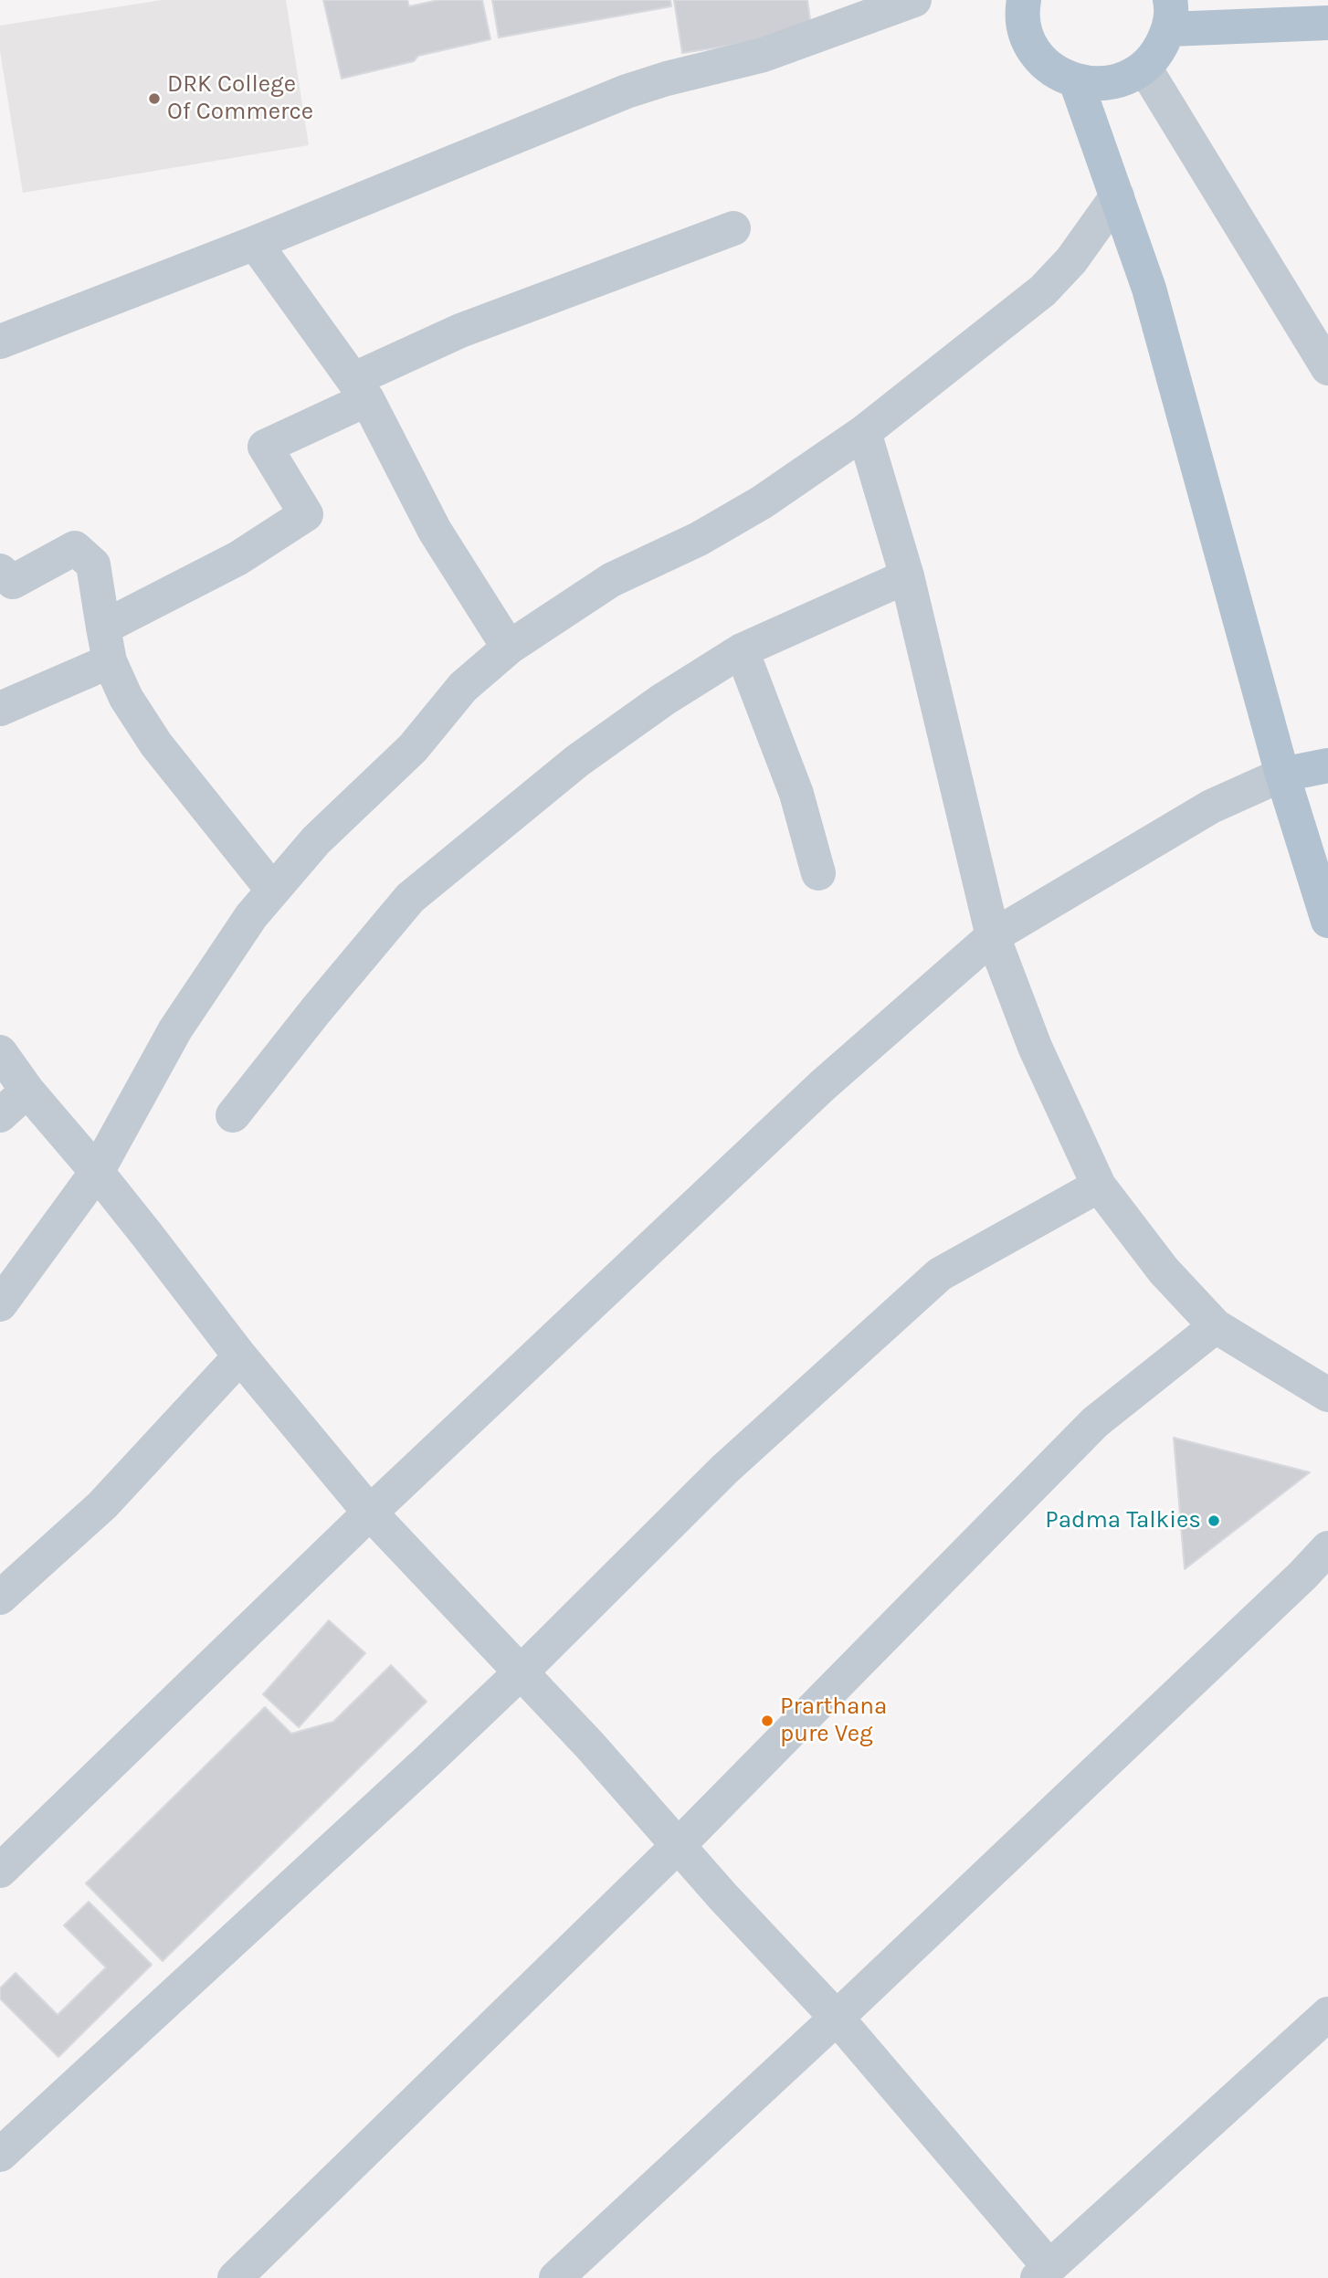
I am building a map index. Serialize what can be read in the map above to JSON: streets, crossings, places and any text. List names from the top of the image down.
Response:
{
  "places": ["DRK College Of Commerce", "Padma Talkies", "Prarthana pure Veg"]
}
